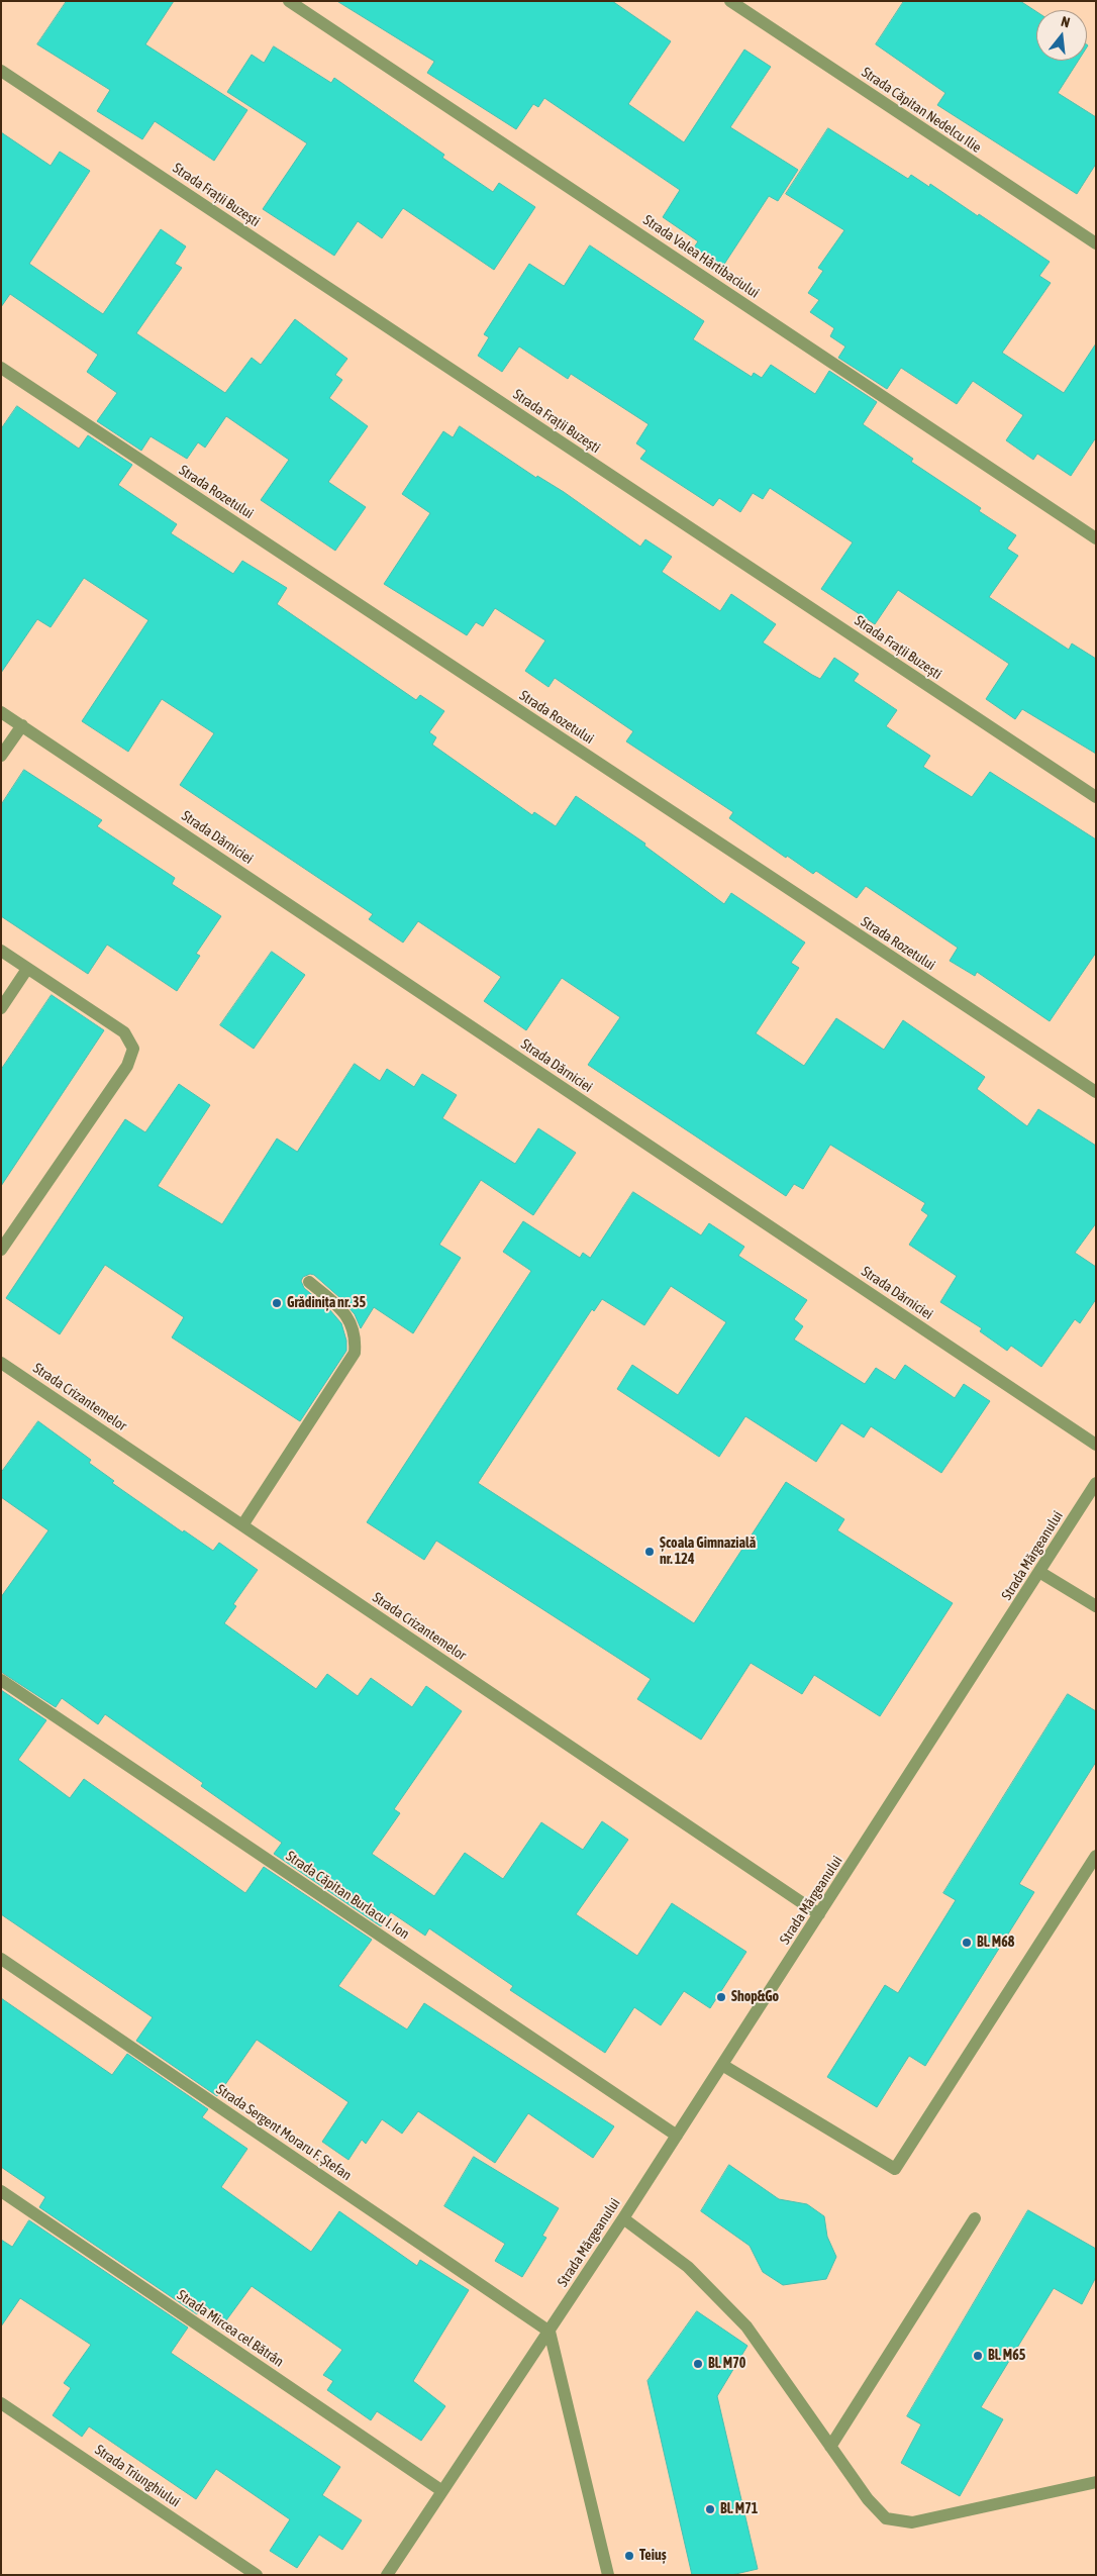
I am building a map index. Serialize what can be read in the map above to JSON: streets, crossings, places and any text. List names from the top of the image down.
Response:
{
  "streets": {
    "street": [
      "Strada Căpitan Nedelcu Ilie",
      "Strada Frații Buzești",
      "Strada Valea Hârtibaciului",
      "Strada Rozetului",
      "Strada Dărniciei",
      "Strada Crizantemelor",
      "Strada Mărgeanului",
      "Strada Căpitan Burlacu I. Ion",
      "Strada Sergent Moraru F. Ștefan",
      "Strada Mircea cel Bătrân",
      "Strada Triunghiului"
    ]
  },
  "crossings": [
    ["Strada Crizantemelor", "Strada Mărgeanului"],
    ["Strada Mărgeanului", "Strada Căpitan Burlacu I. Ion"],
    ["Strada Mărgeanului", "Strada Sergent Moraru F. Ștefan"],
    ["Strada Mărgeanului", "Strada Mircea cel Bătrân"]
  ],
  "places": [
    "Grădinița nr. 35",
    "Școala Gimnazială nr. 124",
    "Bl. M68",
    "Shop&Go",
    "Bl. M65",
    "Bl. M70",
    "Bl. M71",
    "Teiuș"
  ],
  "north": "top"
}
